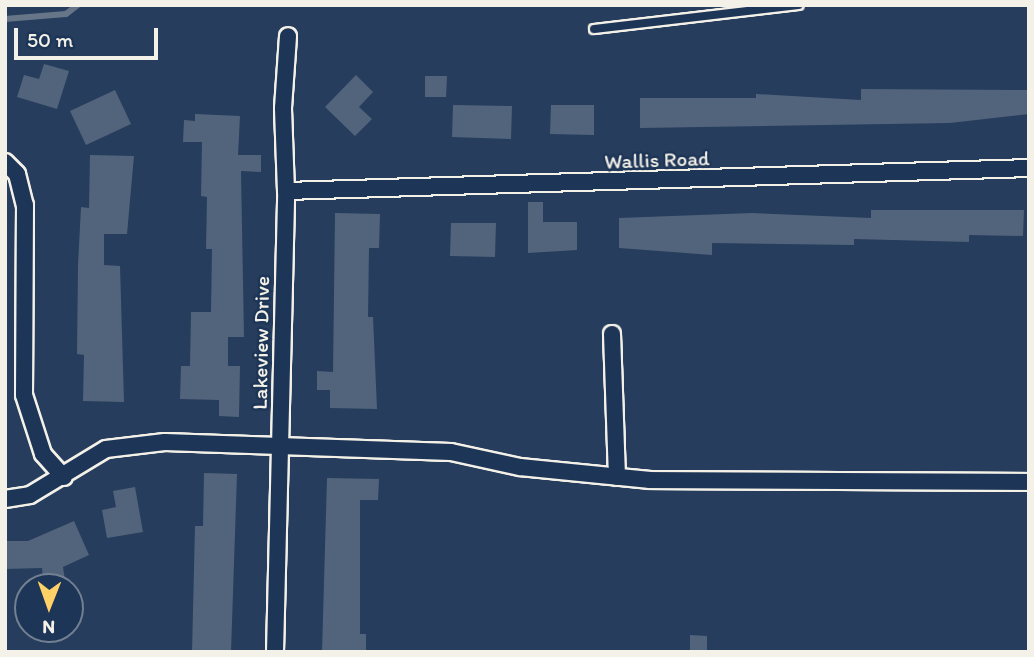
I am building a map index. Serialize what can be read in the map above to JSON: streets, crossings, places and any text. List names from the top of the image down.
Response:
{
  "streets": {
    "street": ["Wallis Road", "Lakeview Drive"]
  },
  "crossings": [
    ["Wallis Road", "Lakeview Drive"]
  ],
  "scale_bar": "50 m",
  "north": "bottom"
}
